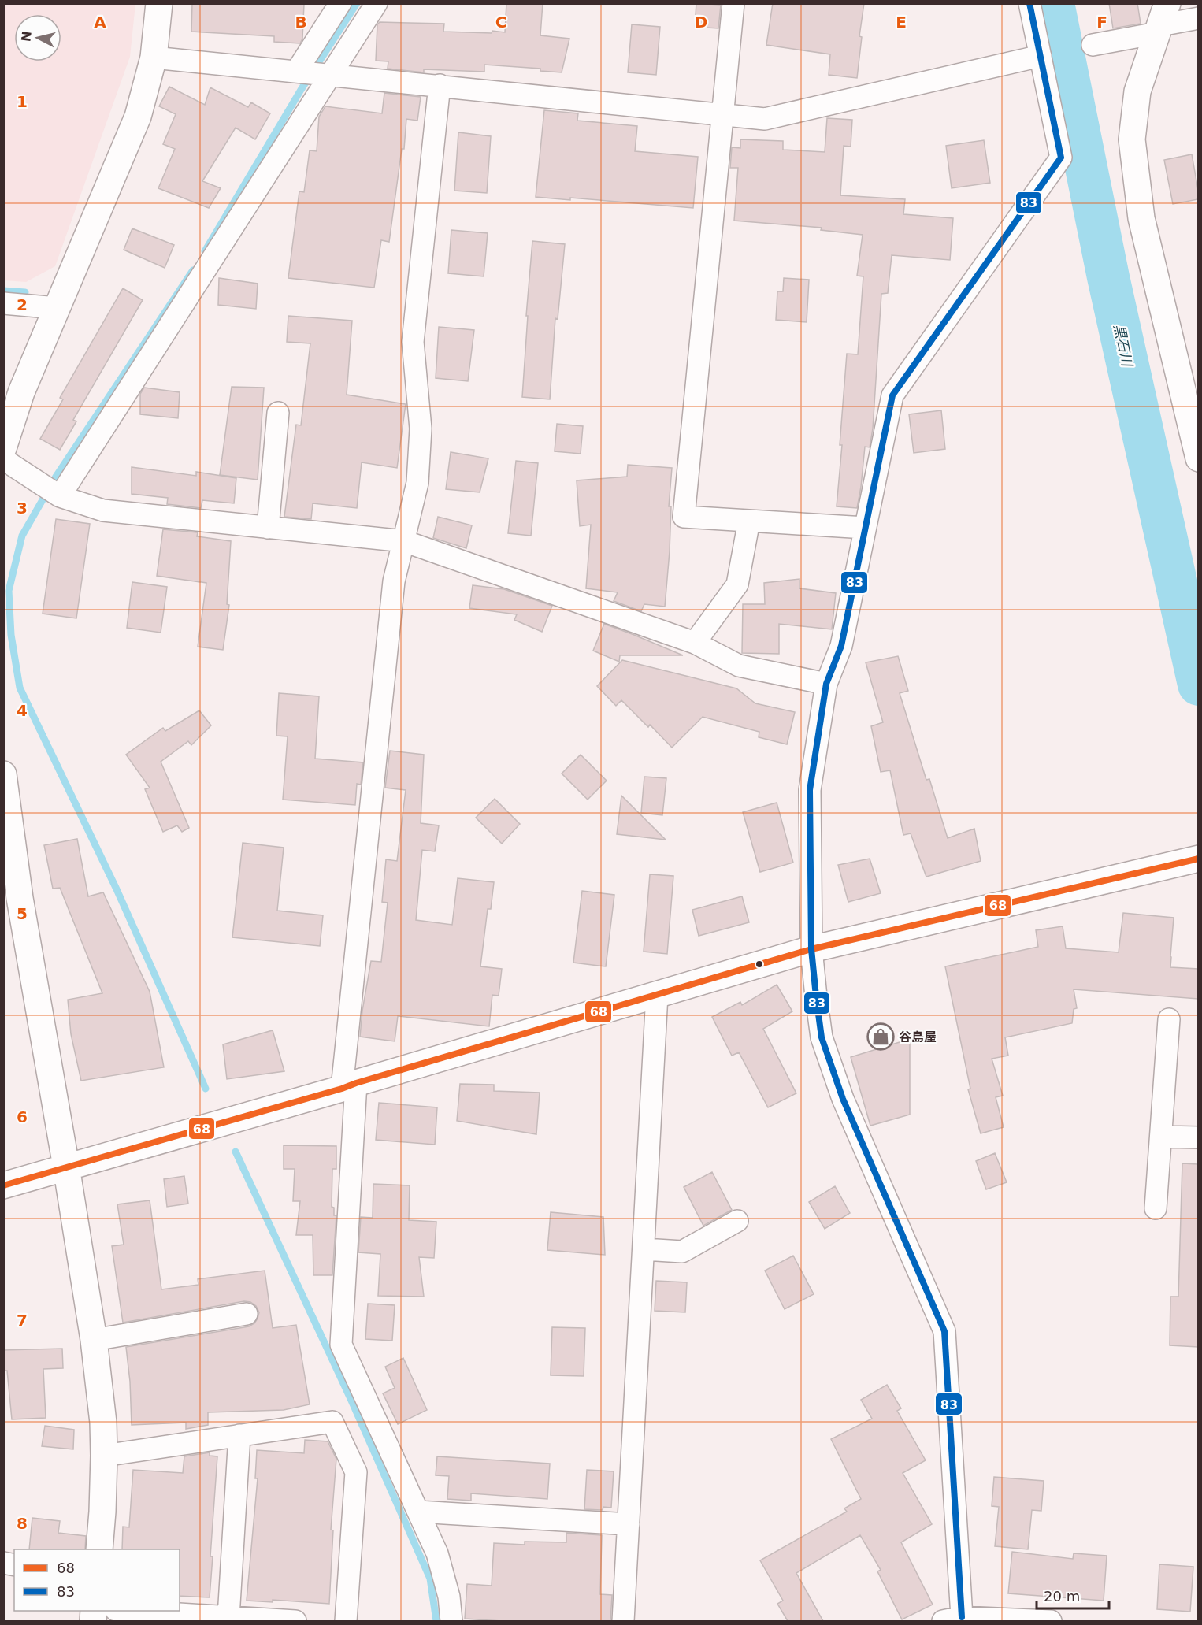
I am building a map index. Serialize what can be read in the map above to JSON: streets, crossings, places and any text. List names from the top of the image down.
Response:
{
  "water": ["黒石川"],
  "places": {
    "shop": ["谷島屋"]
  },
  "lines": ["transit line 83", "transit line 68"],
  "legend": ["68", "83"],
  "scale_bar": "20 m",
  "north": "left",
  "grid": {
    "columns": [
      "A",
      "B",
      "C",
      "D",
      "E",
      "F"
    ],
    "rows": [
      "1",
      "2",
      "3",
      "4",
      "5",
      "6",
      "7",
      "8"
    ]
  }
}
